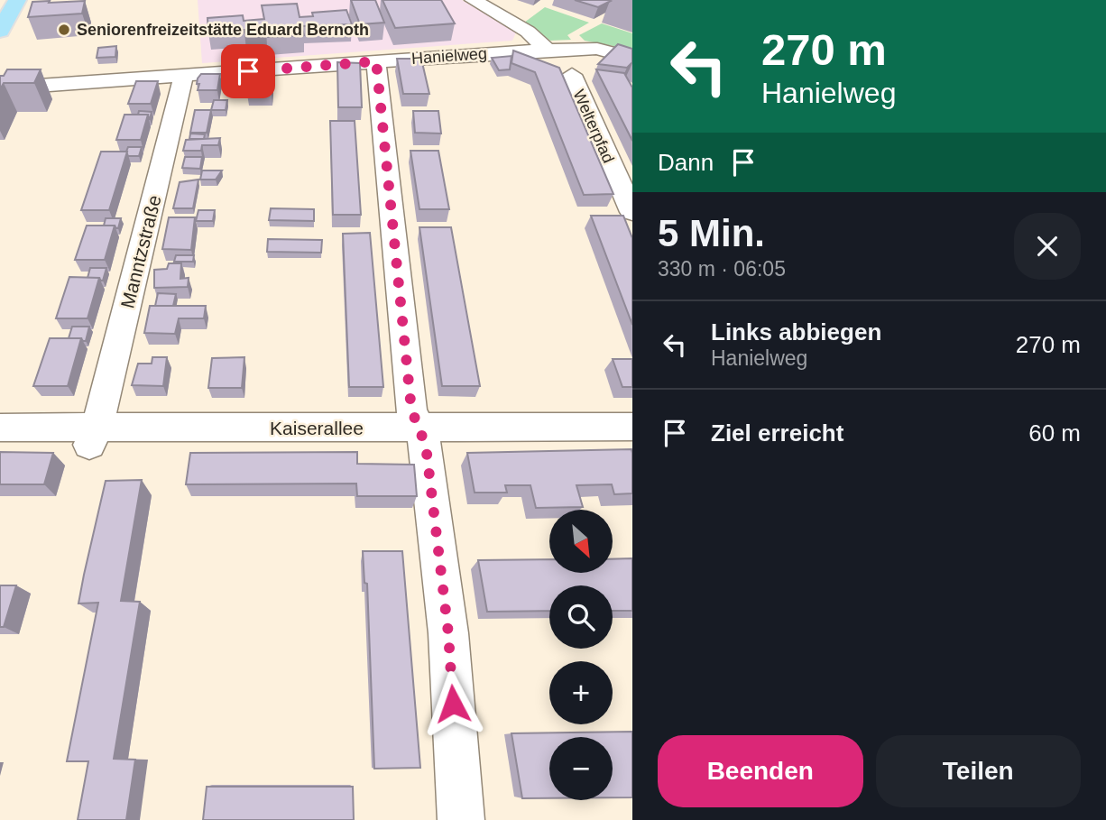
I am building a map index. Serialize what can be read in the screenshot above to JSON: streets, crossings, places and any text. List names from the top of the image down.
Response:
{
  "streets": {
    "street": [
      "Hanielweg",
      "Welterpfad",
      "Manntzstraße",
      "Kaiserallee"
    ]
  },
  "crossings": [
    ["Hanielweg", "Welterpfad"],
    ["Hanielweg", "Manntzstraße"],
    ["Manntzstraße", "Kaiserallee"]
  ],
  "places": ["Seniorenfreizeitstätte Eduard Bernoth"],
  "north": "bottom right",
  "page": {
    "turn": ["270 m", "Hanielweg"],
    "then": "Dann",
    "heading": ["5 Min.", "330 m · 06:05"],
    "list": [
      {
        "name": "Links abbiegen",
        "note": "Hanielweg",
        "value": "270 m"
      },
      {
        "name": "Ziel erreicht",
        "value": "60 m"
      }
    ],
    "map_buttons": ["+", "−"],
    "buttons": ["Beenden", "Teilen"]
  }
}
